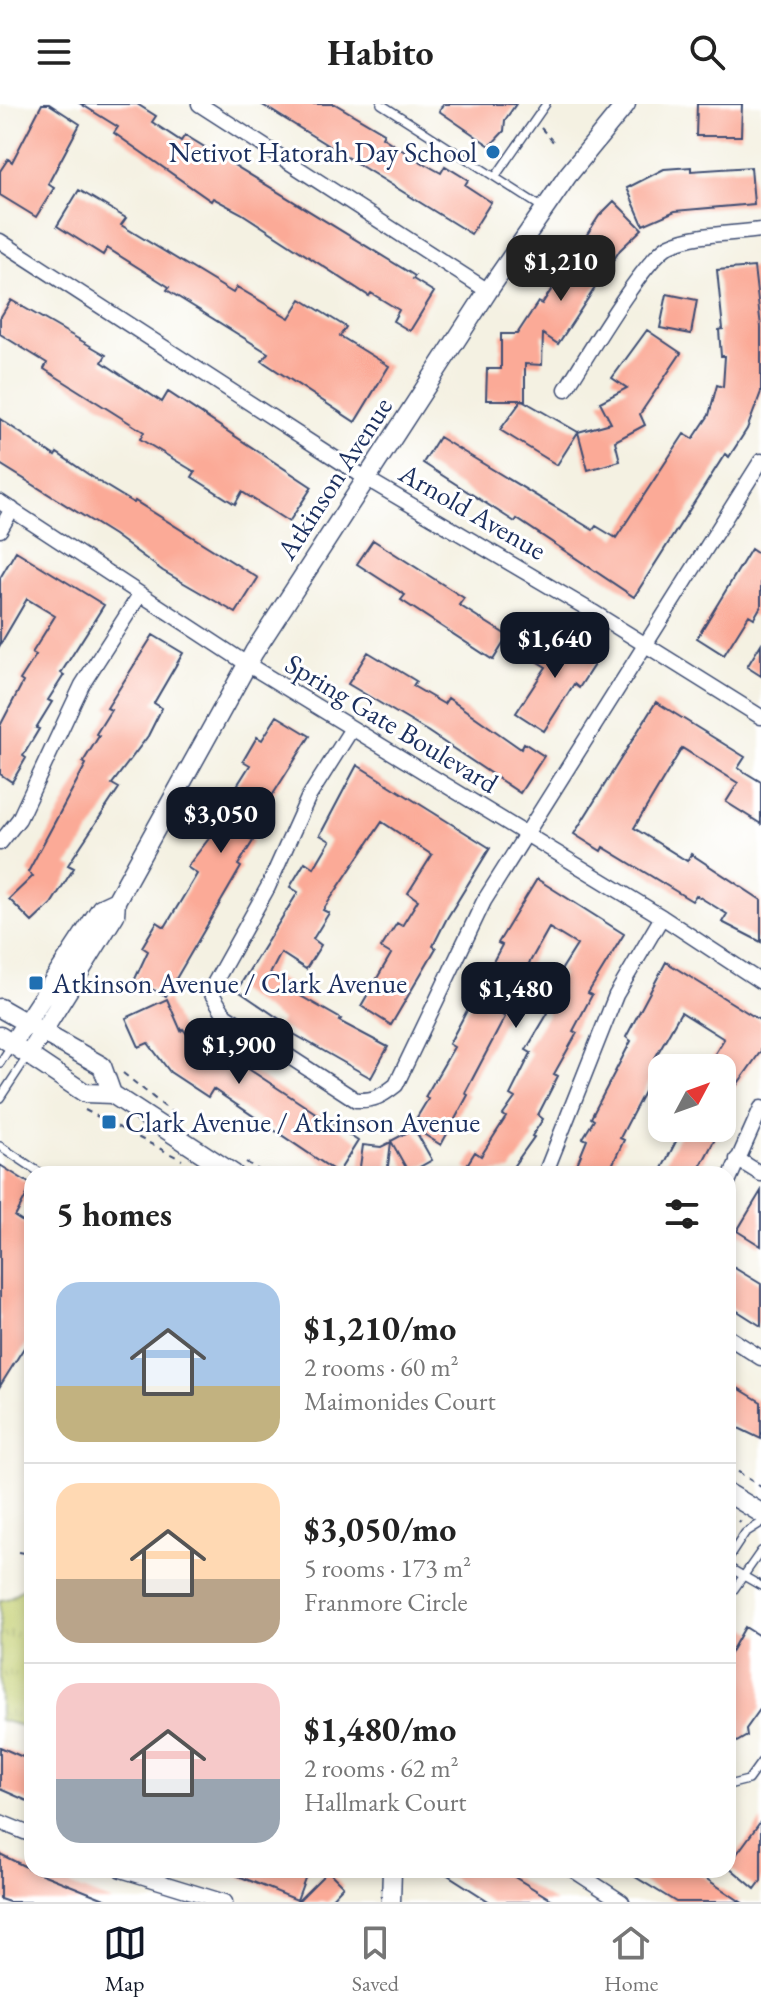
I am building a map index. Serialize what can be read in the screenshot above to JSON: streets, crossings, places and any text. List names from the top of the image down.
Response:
{
  "streets": {
    "street": ["Atkinson Avenue", "Arnold Avenue", "Spring Gate Boulevard"]
  },
  "crossings": [
    ["Atkinson Avenue", "Arnold Avenue"],
    ["Atkinson Avenue", "Spring Gate Boulevard"]
  ],
  "places": {
    "other": ["Netivot Hatorah Day School"],
    "transit": ["Atkinson Avenue / Clark Avenue", "Clark Avenue / Atkinson Avenue"]
  },
  "north": "top right",
  "page": {
    "header": "Habito",
    "price": [
      "$1,210",
      "$1,640",
      "$3,050",
      "$1,480",
      "$1,900"
    ],
    "heading": "5 homes",
    "list": [
      {
        "name": "$1,210/mo",
        "note": "2 rooms · 60 m² · Maimonides Court"
      },
      {
        "name": "$3,050/mo",
        "note": "5 rooms · 173 m² · Franmore Circle"
      },
      {
        "name": "$1,480/mo",
        "note": "2 rooms · 62 m² · Hallmark Court"
      }
    ],
    "tabs": ["Map", "Saved", "Home"]
  }
}
